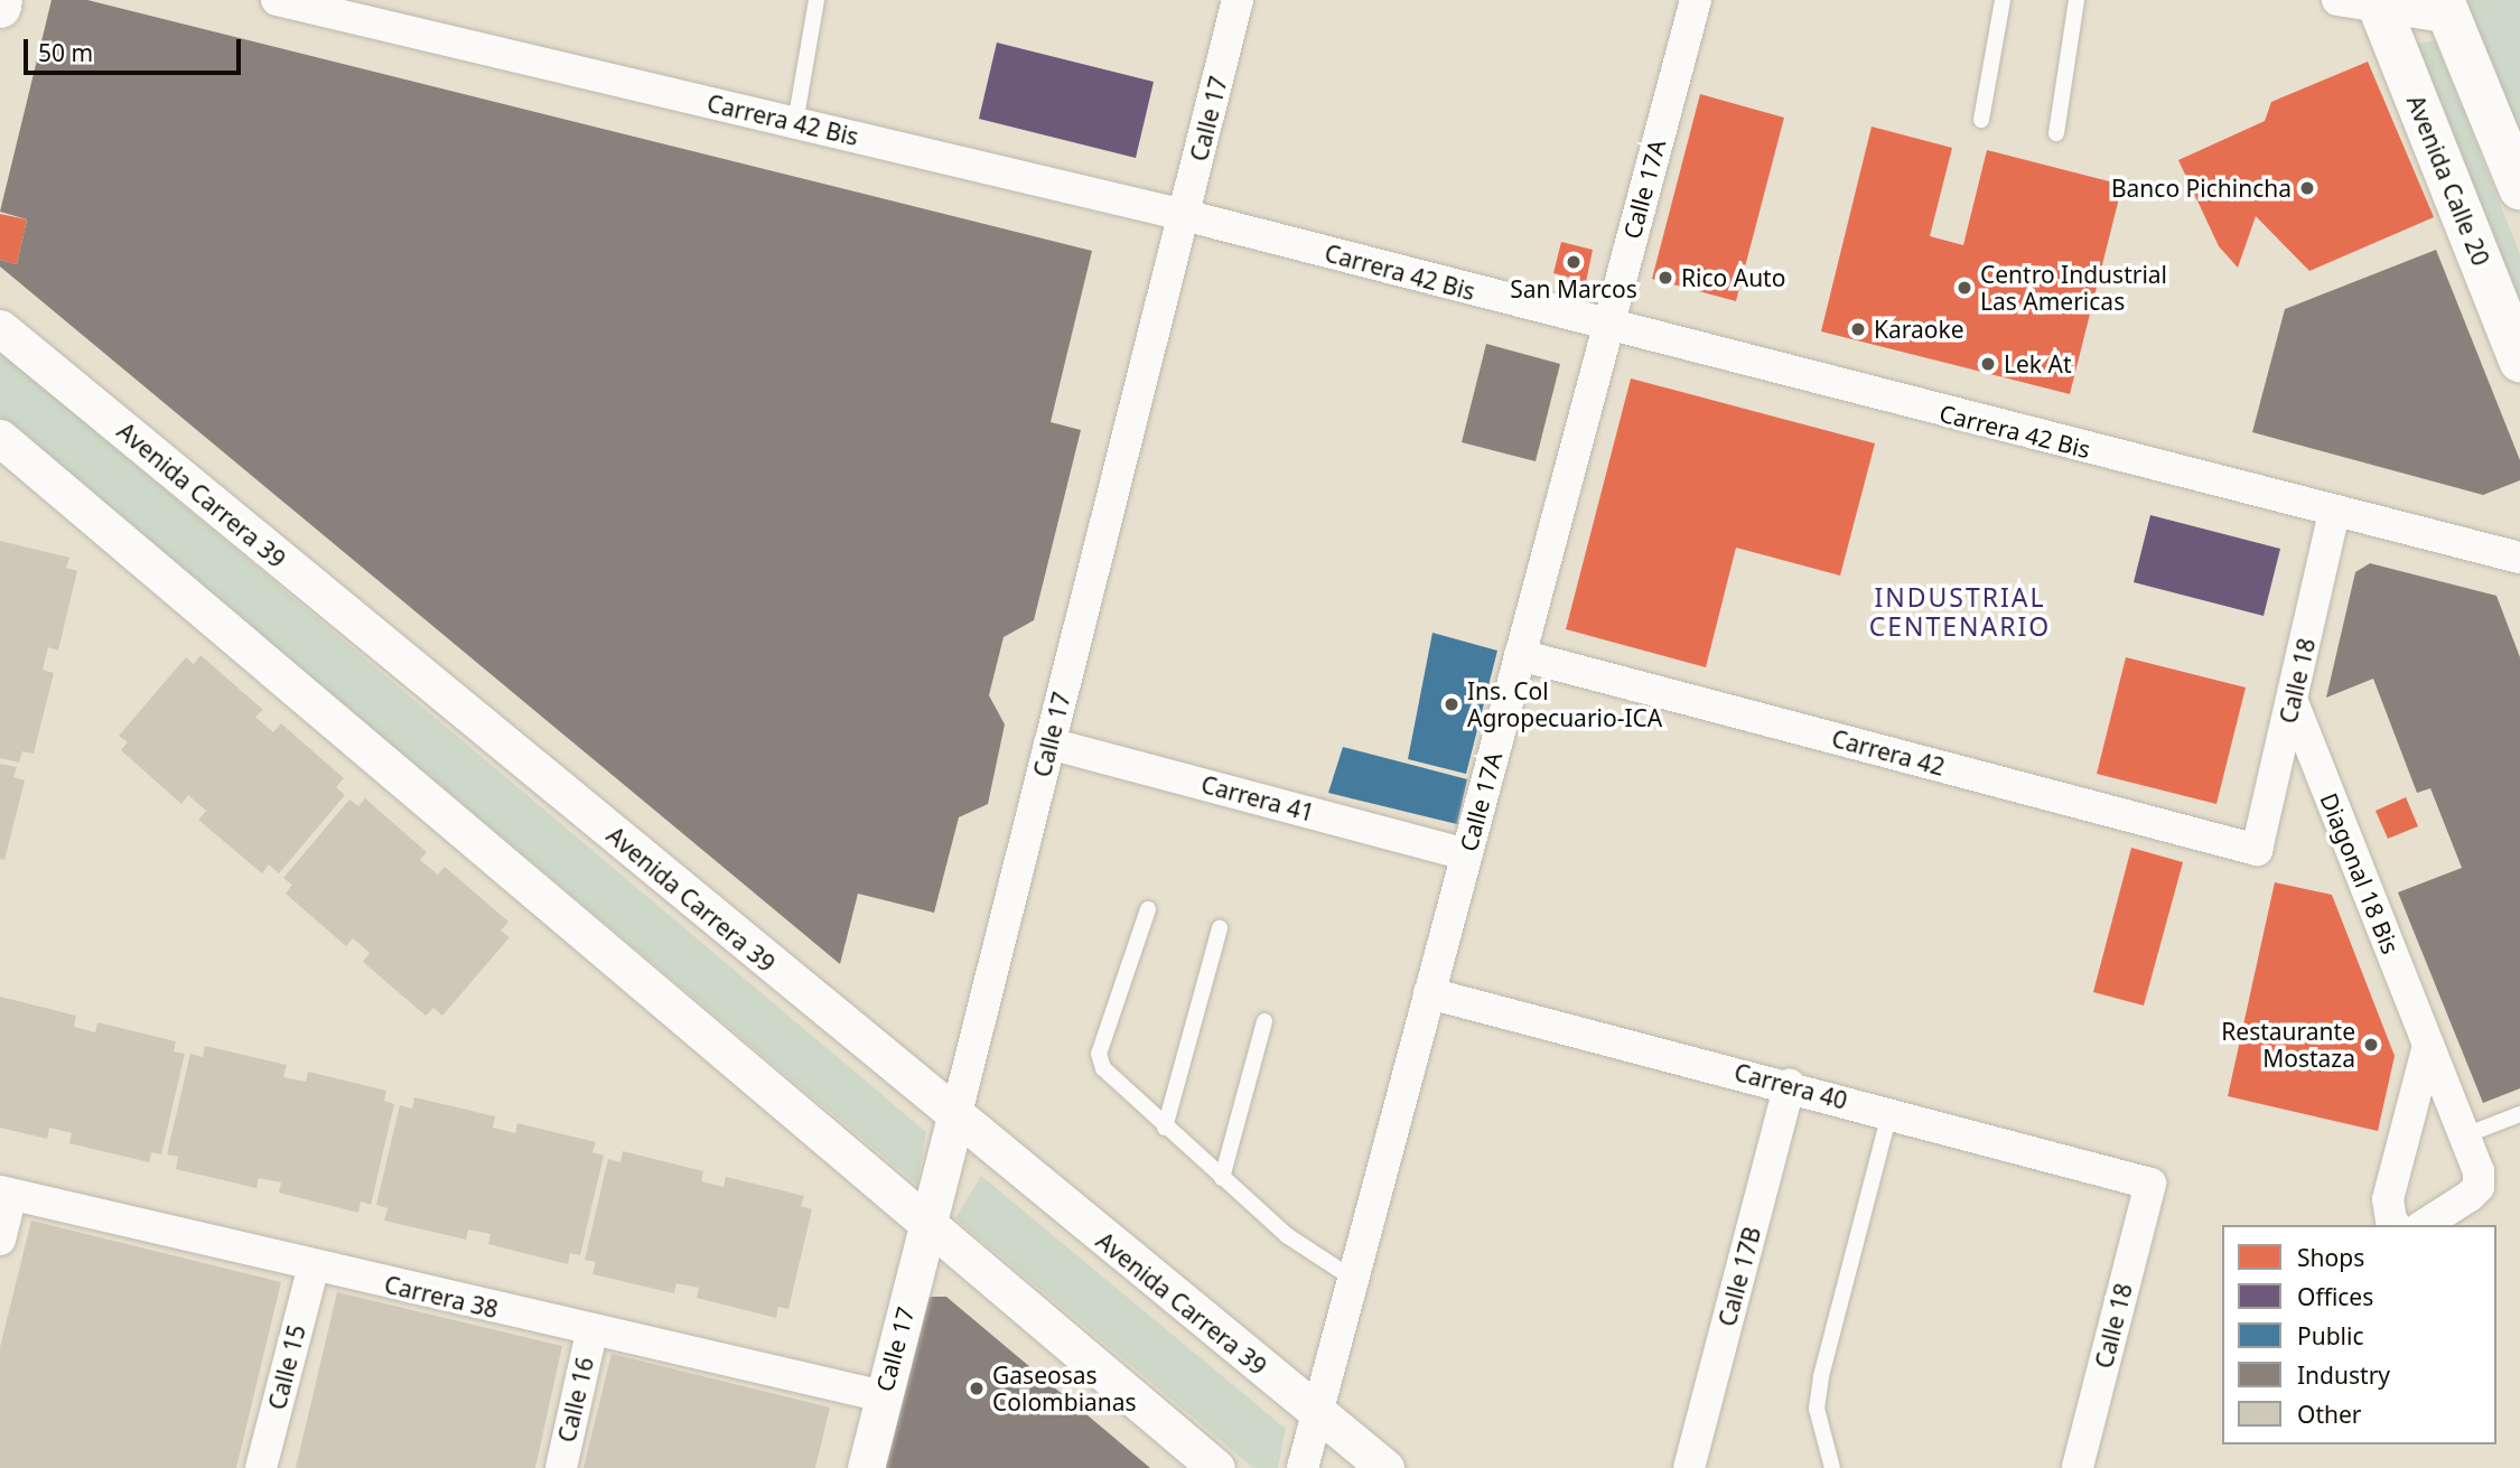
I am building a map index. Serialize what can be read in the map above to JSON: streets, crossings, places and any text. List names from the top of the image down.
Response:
{
  "streets": {
    "main road": ["Avenida Calle 20"],
    "street": [
      "Calle 17",
      "Carrera 42 Bis",
      "Calle 17A",
      "Avenida Carrera 39",
      "Calle 18",
      "Carrera 42",
      "Carrera 41",
      "Diagonal 18 Bis",
      "Carrera 40",
      "Calle 17B",
      "Carrera 38",
      "Calle 15",
      "Calle 16"
    ]
  },
  "crossings": [
    ["Calle 17", "Carrera 42 Bis"],
    ["Calle 17", "Avenida Carrera 39"],
    ["Calle 17", "Carrera 41"],
    ["Calle 17", "Carrera 38"],
    ["Carrera 42 Bis", "Calle 17A"],
    ["Carrera 42 Bis", "Calle 18"],
    ["Calle 17A", "Avenida Carrera 39"],
    ["Calle 17A", "Carrera 42"],
    ["Calle 17A", "Carrera 41"],
    ["Calle 17A", "Carrera 40"],
    ["Calle 18", "Carrera 42"],
    ["Calle 18", "Diagonal 18 Bis"],
    ["Calle 18", "Carrera 40"],
    ["Carrera 40", "Calle 17B"],
    ["Carrera 38", "Calle 15"],
    ["Carrera 38", "Calle 16"]
  ],
  "districts": ["INDUSTRIAL CENTENARIO"],
  "places": [
    "Banco Pichincha",
    "San Marcos",
    "Rico Auto",
    "Centro Industrial Las Americas",
    "Karaoke",
    "Lek At",
    "Ins. Col Agropecuario-ICA",
    "Restaurante Mostaza",
    "Gaseosas Colombianas"
  ],
  "legend": [
    "Shops",
    "Offices",
    "Public",
    "Industry",
    "Other"
  ],
  "scale_bar": "50 m"
}
